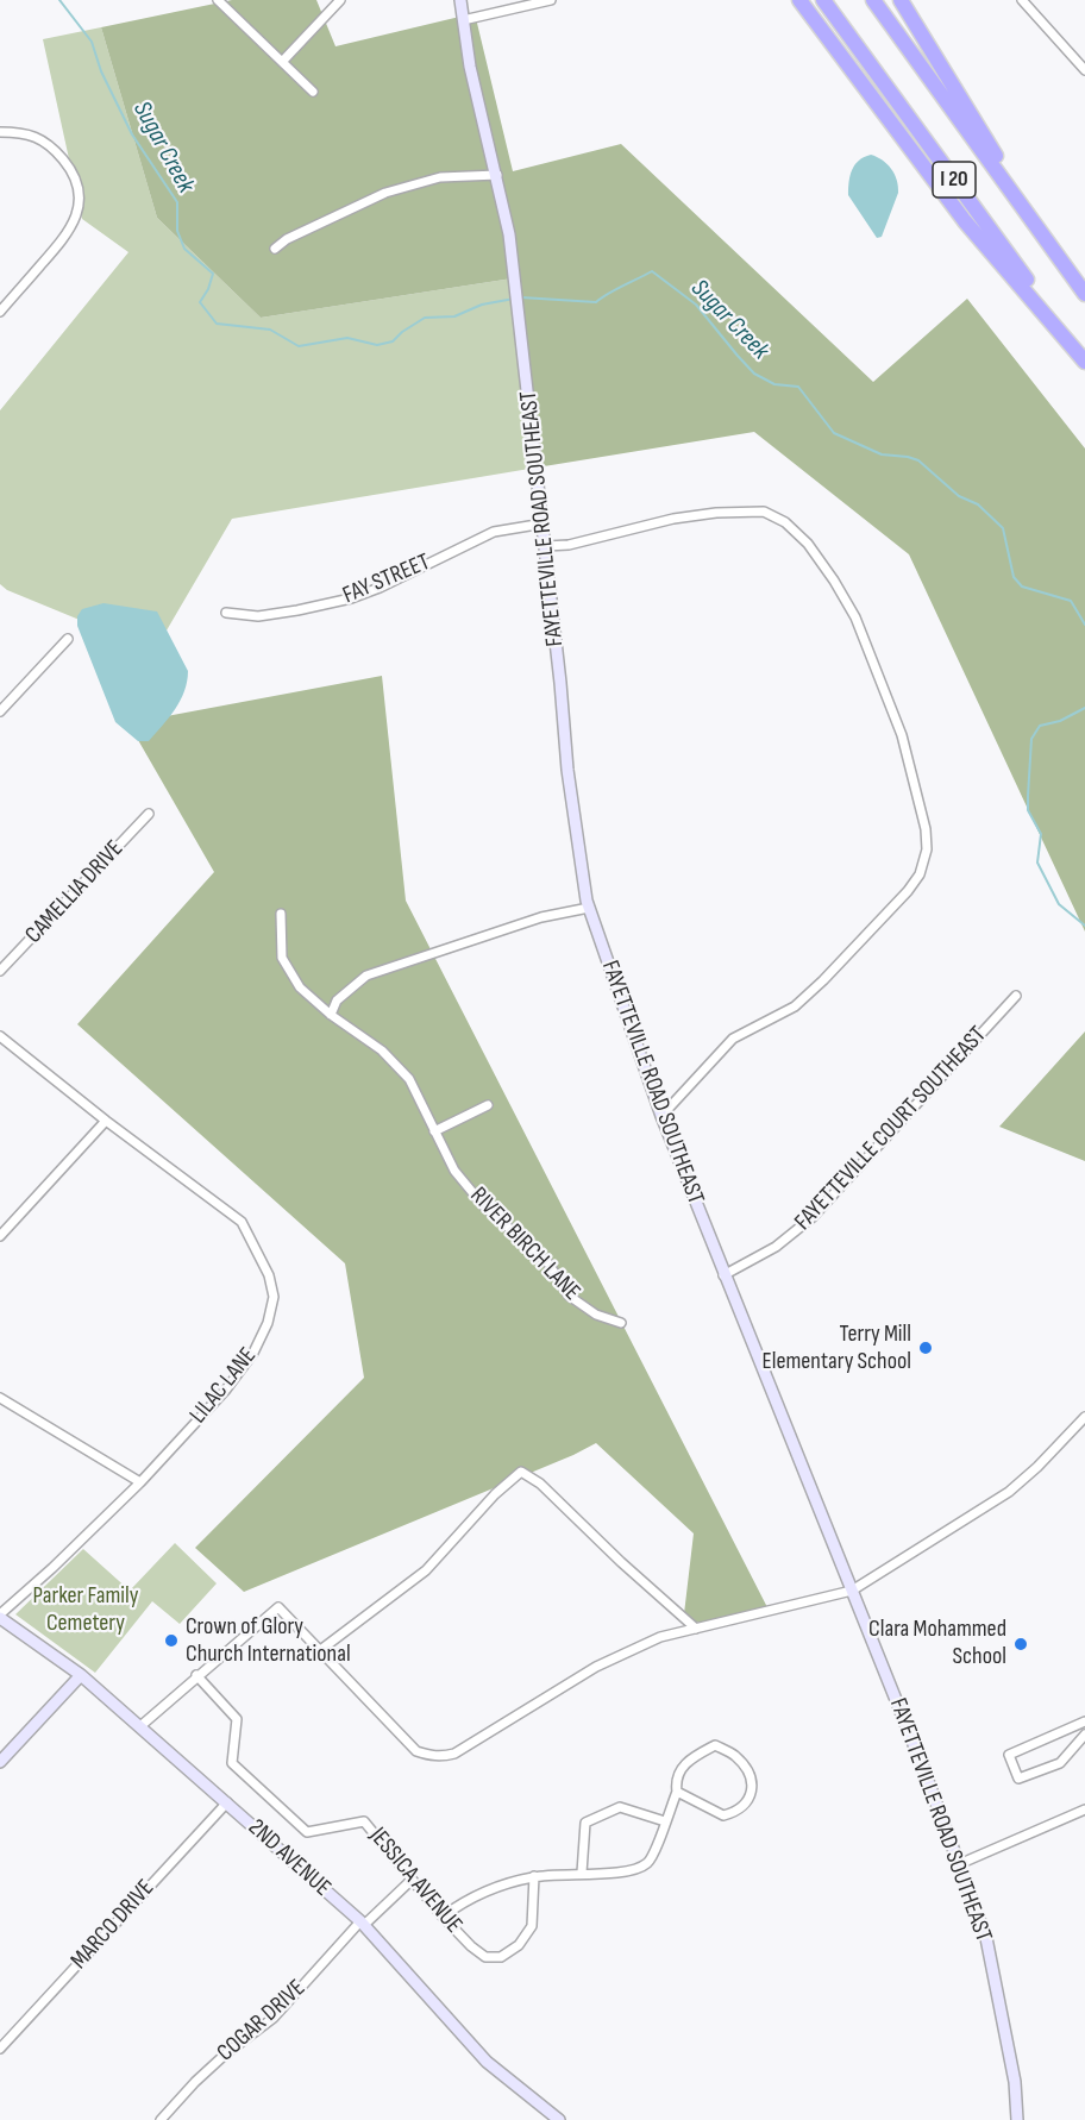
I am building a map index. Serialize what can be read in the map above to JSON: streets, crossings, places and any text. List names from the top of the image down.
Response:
{
  "streets": {
    "highway": ["I 20"],
    "street": [
      "FAYETTEVILLE ROAD SOUTHEAST",
      "FAY STREET",
      "CAMELLIA DRIVE",
      "FAYETTEVILLE COURT SOUTHEAST",
      "RIVER BIRCH LANE",
      "LILAC LANE",
      "2ND AVENUE",
      "JESSICA AVENUE",
      "MARCO DRIVE",
      "COGAR DRIVE"
    ]
  },
  "crossings": [
    ["FAYETTEVILLE ROAD SOUTHEAST", "FAY STREET"],
    ["FAYETTEVILLE ROAD SOUTHEAST", "FAYETTEVILLE COURT SOUTHEAST"],
    ["LILAC LANE", "2ND AVENUE"],
    ["2ND AVENUE", "MARCO DRIVE"],
    ["2ND AVENUE", "COGAR DRIVE"],
    ["JESSICA AVENUE", "COGAR DRIVE"]
  ],
  "water": ["Sugar Creek"],
  "parks": ["Parker Family Cemetery"],
  "places": ["Terry Mill Elementary School", "Crown of Glory Church International", "Clara Mohammed School"]
}
